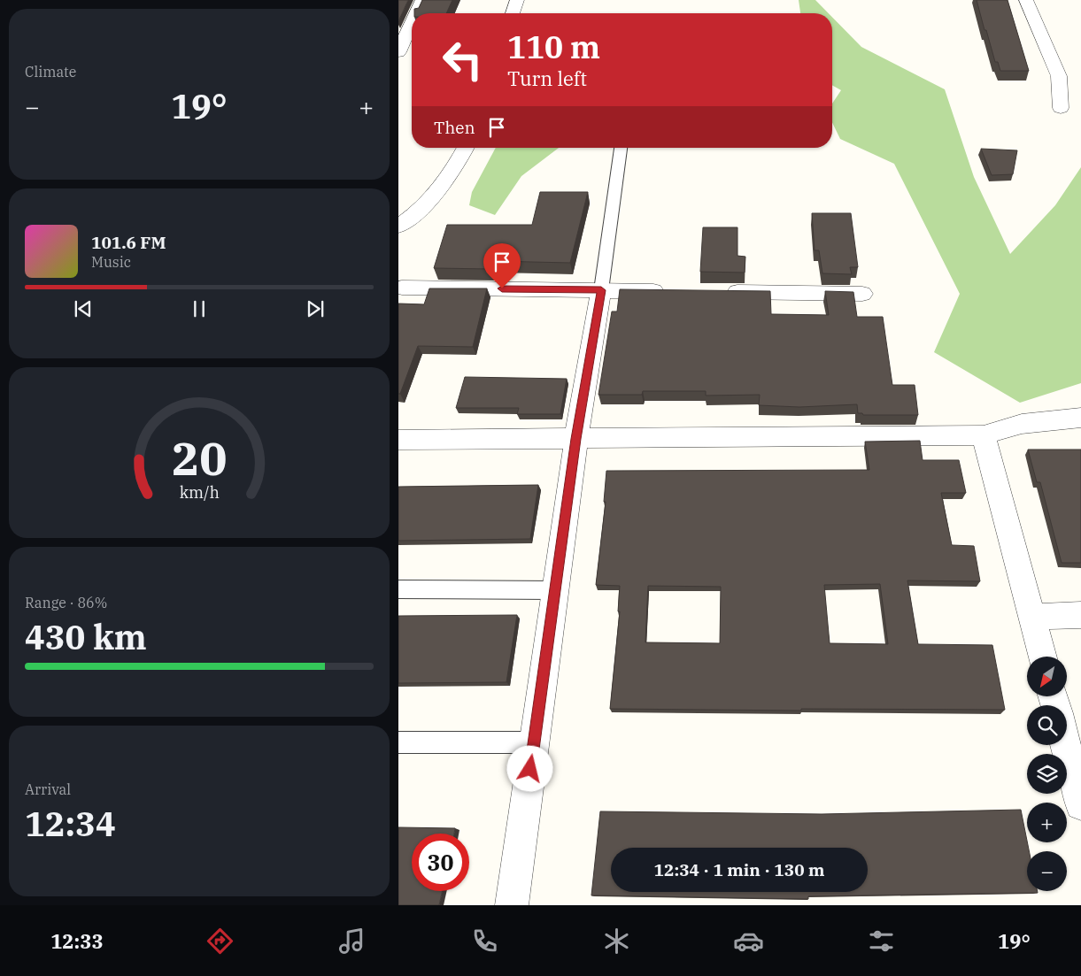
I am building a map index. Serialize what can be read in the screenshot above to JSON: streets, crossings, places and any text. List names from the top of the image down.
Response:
{
  "north": "bottom left",
  "page": {
    "tile": [
      "Climate",
      ["Range · 86%", "430 km"],
      ["Arrival", "12:34"]
    ],
    "turn": ["110 m", "Turn left"],
    "heat": ["−", "19°", "+"],
    "then": "Then",
    "song": ["101.6 FM", "Music"],
    "map_buttons": ["+", "−"],
    "limit": "30",
    "trip": "12:34 · 1 min · 130 m",
    "tabs": ["12:33", "19°"],
    "gauge": ["20", "km/h"]
  }
}
